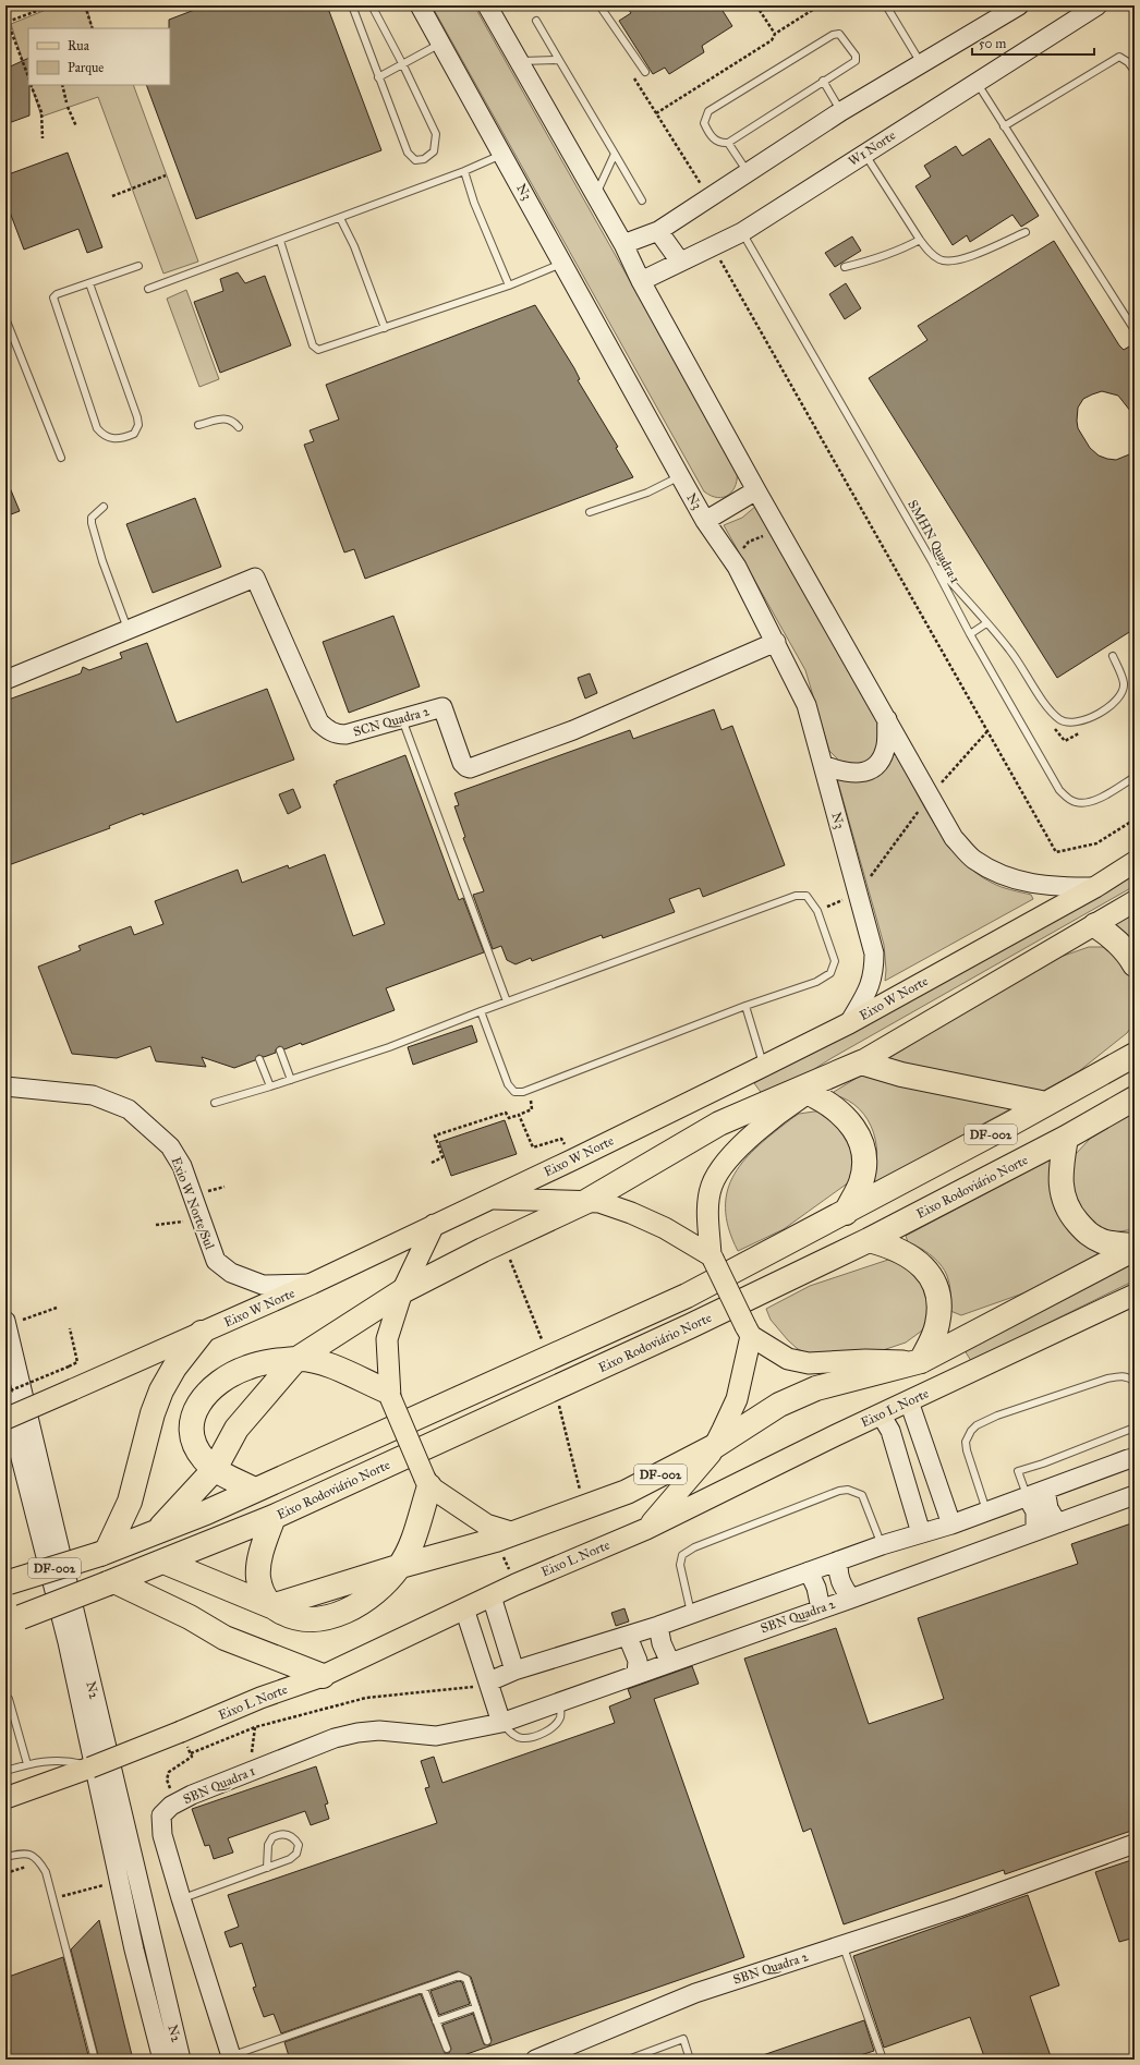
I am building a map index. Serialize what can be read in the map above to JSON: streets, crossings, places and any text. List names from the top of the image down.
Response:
{
  "streets": {
    "highway": ["DF-002", "Eixo Rodoviário Norte"],
    "main road": [
      "W1 Norte",
      "N3",
      "SCN Quadra 2",
      "Eixo W Norte",
      "Exio W Norte/Sul",
      "Eixo L Norte",
      "SBN Quadra 2",
      "N2",
      "SBN Quadra 1"
    ],
    "lane": ["SMHN Quadra 1"]
  },
  "crossings": [
    ["W1 Norte", "SMHN Quadra 1"],
    ["N3", "SCN Quadra 2"],
    ["N3", "Eixo W Norte"],
    ["Eixo W Norte", "Exio W Norte/Sul"],
    ["DF-002", "Eixo Rodoviário Norte"],
    ["SBN Quadra 2", "SBN Quadra 1"]
  ],
  "legend": ["Rua", "Parque"],
  "scale_bar": "50 m"
}
